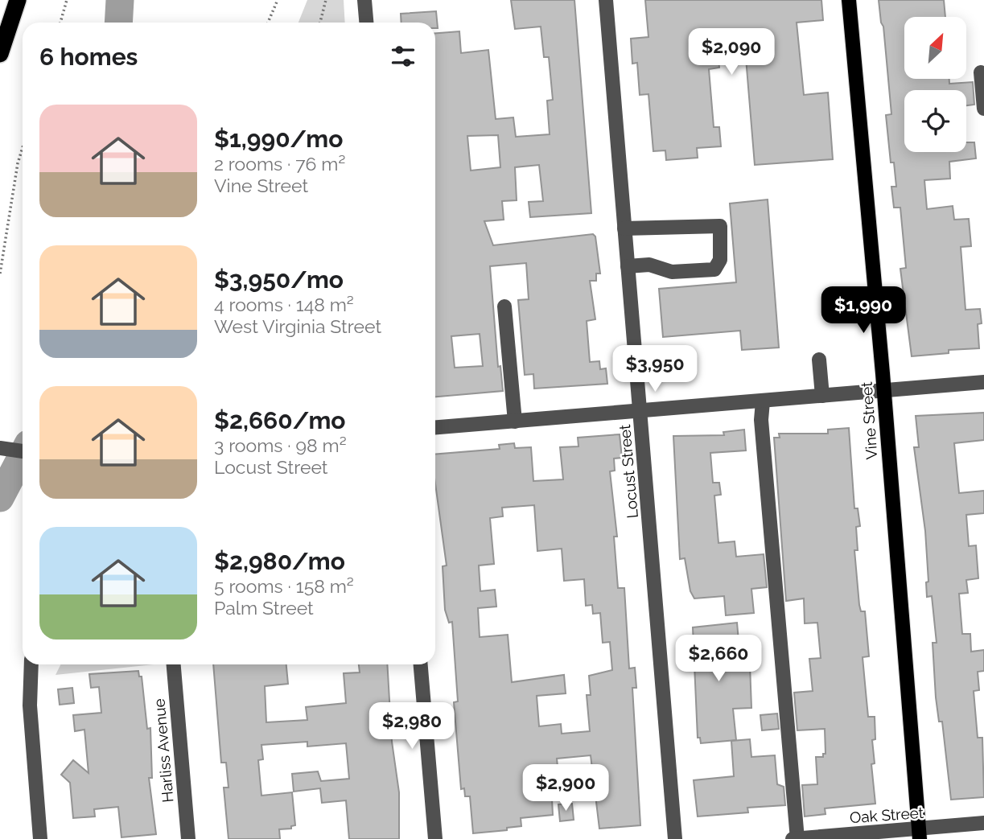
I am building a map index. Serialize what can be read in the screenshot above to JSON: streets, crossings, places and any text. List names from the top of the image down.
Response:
{
  "streets": {
    "main road": ["Vine Street"],
    "street": ["Locust Street", "Harliss Avenue", "Oak Street"]
  },
  "crossings": [
    ["Vine Street", "Oak Street"]
  ],
  "north": "top right",
  "page": {
    "heading": "6 homes",
    "price": [
      "$2,090",
      "$1,990",
      "$3,950",
      "$2,660",
      "$2,980",
      "$2,900"
    ],
    "list": [
      {
        "name": "$1,990/mo",
        "note": "2 rooms · 76 m² · Vine Street"
      },
      {
        "name": "$3,950/mo",
        "note": "4 rooms · 148 m² · West Virginia Street"
      },
      {
        "name": "$2,660/mo",
        "note": "3 rooms · 98 m² · Locust Street"
      },
      {
        "name": "$2,980/mo",
        "note": "5 rooms · 158 m² · Palm Street"
      }
    ]
  }
}
